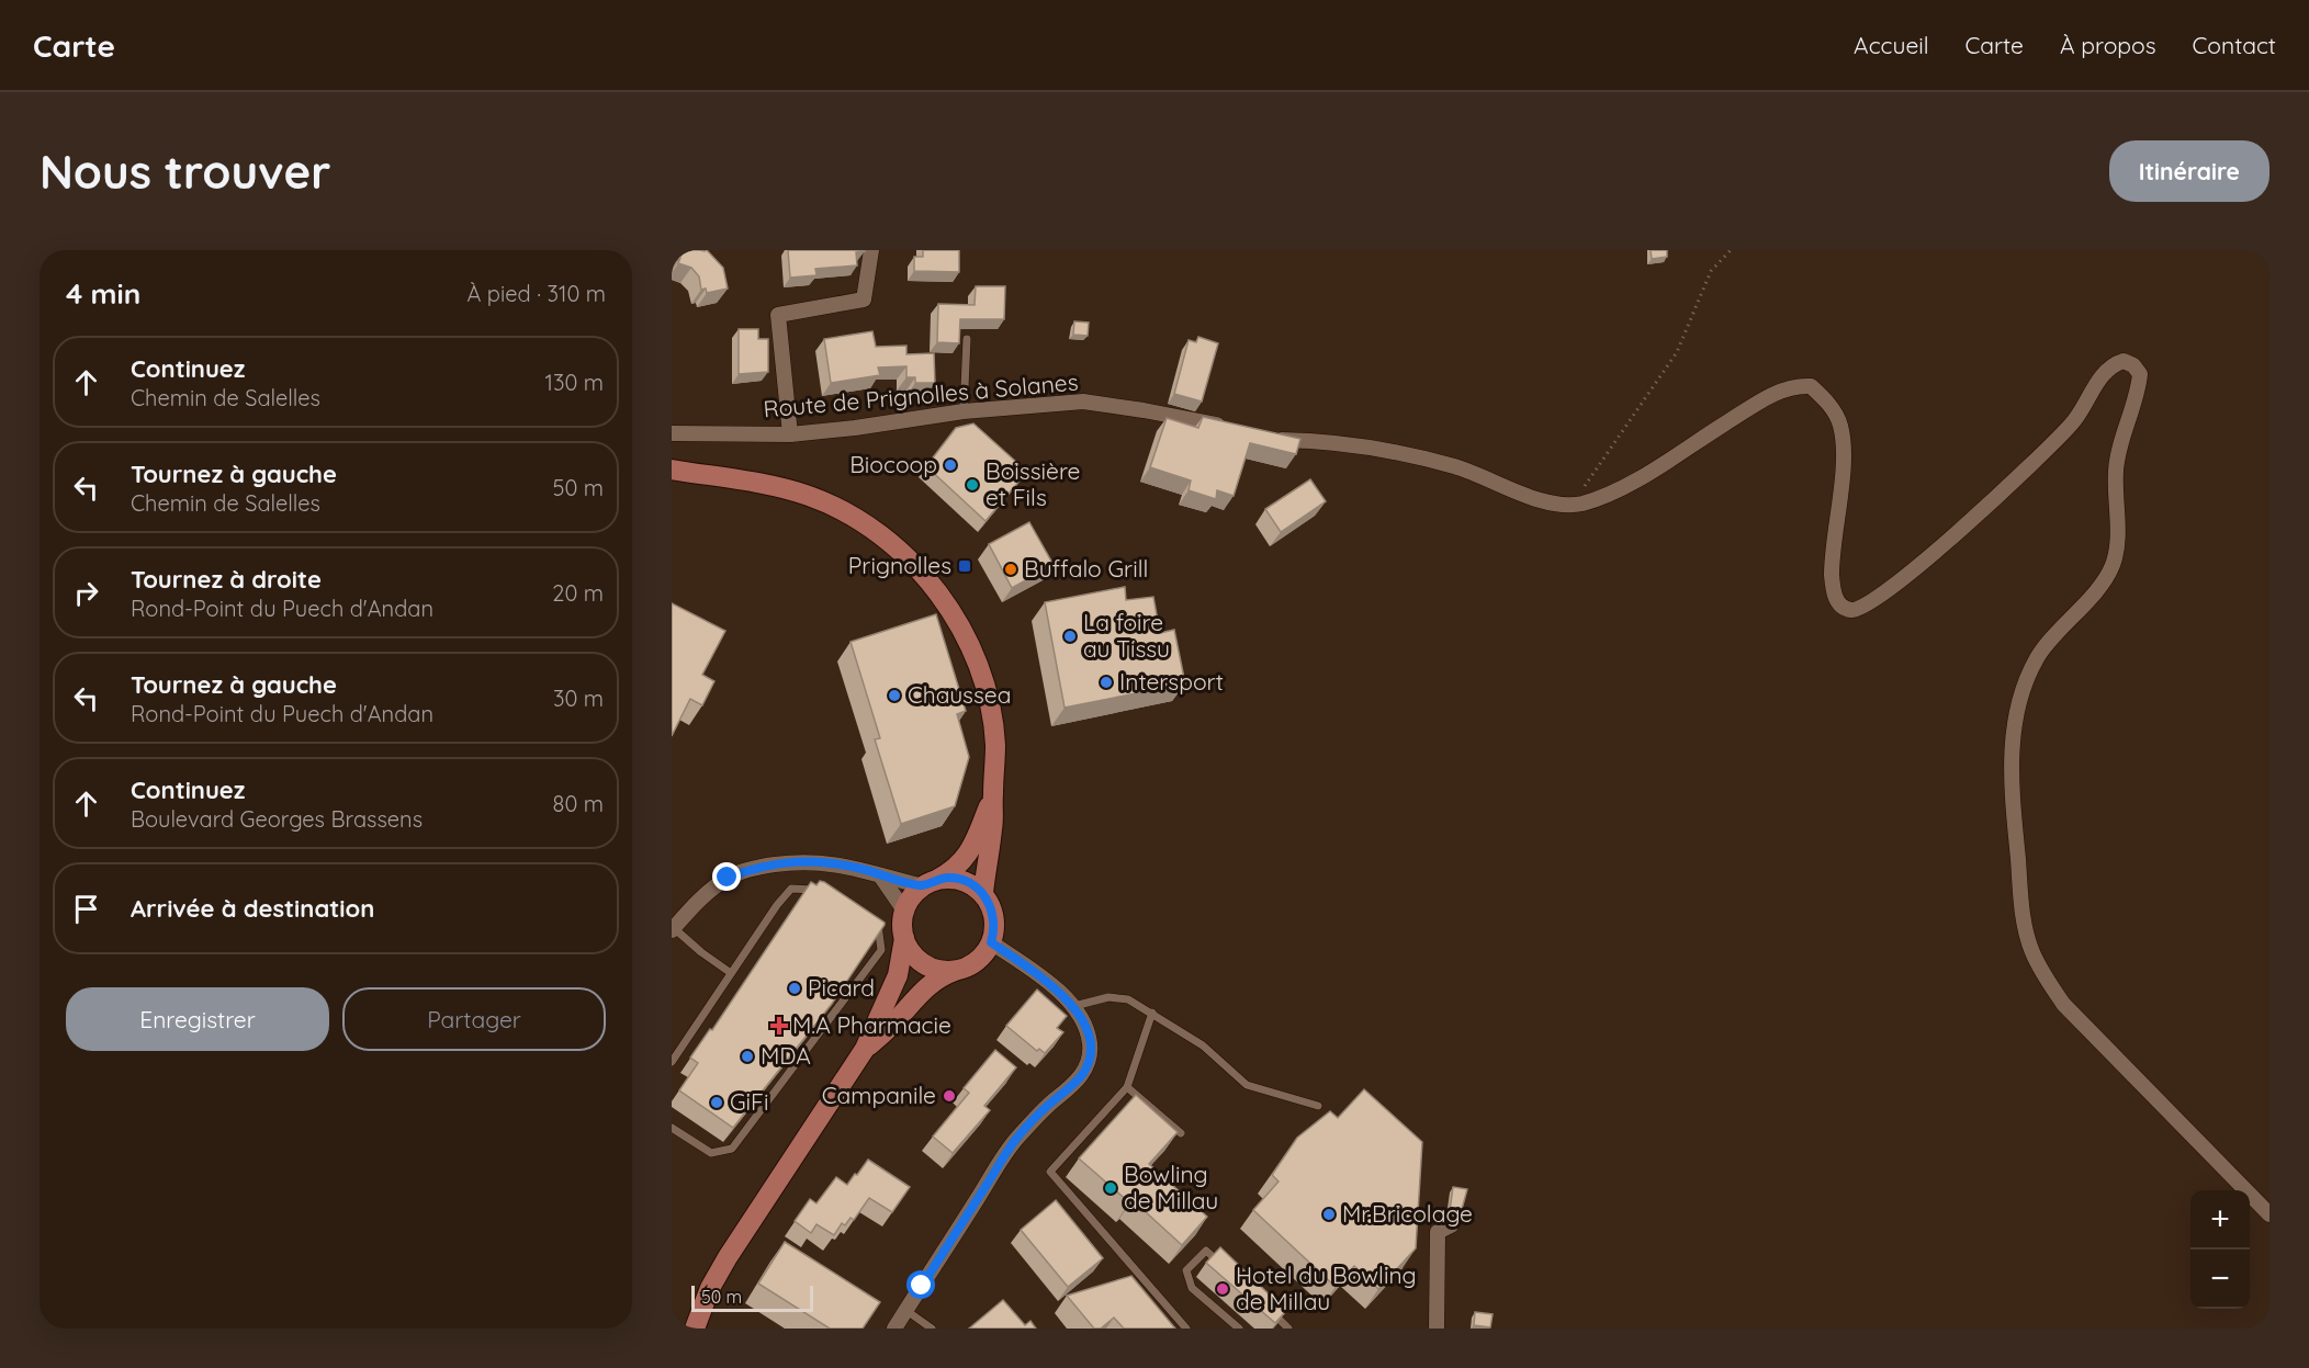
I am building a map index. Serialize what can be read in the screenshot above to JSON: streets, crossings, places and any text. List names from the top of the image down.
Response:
{
  "streets": {
    "street": ["Route de Prignolles à Solanes"]
  },
  "places": {
    "other": [
      "Biocoop",
      "Boissière et Fils",
      "Buffalo Grill",
      "La foire au Tissu",
      "Intersport",
      "Chaussea",
      "Picard",
      "MDA",
      "Campanile",
      "GiFi",
      "Bowling de Millau",
      "Mr.Bricolage",
      "Hotel du Bowling de Millau"
    ],
    "transit": ["Prignolles"],
    "health": ["M.A Pharmacie"]
  },
  "scale_bar": "50 m",
  "page": {
    "header": "Carte",
    "nav": [
      "Accueil",
      "Carte",
      "À propos",
      "Contact"
    ],
    "buttons": [
      "Itinéraire",
      ["Enregistrer", "Partager"]
    ],
    "title": "Nous trouver",
    "heading": ["4 min", "À pied · 310 m"],
    "list": [
      ["Continuez", "Chemin de Salelles", "130 m"],
      ["Tournez à gauche", "Chemin de Salelles", "50 m"],
      ["Tournez à droite", "Rond-Point du Puech d'Andan", "20 m"],
      ["Tournez à gauche", "Rond-Point du Puech d'Andan", "30 m"],
      ["Continuez", "Boulevard Georges Brassens", "80 m"],
      "Arrivée à destination"
    ],
    "map_buttons": ["+", "−"],
    "scale": "50 m"
  }
}
